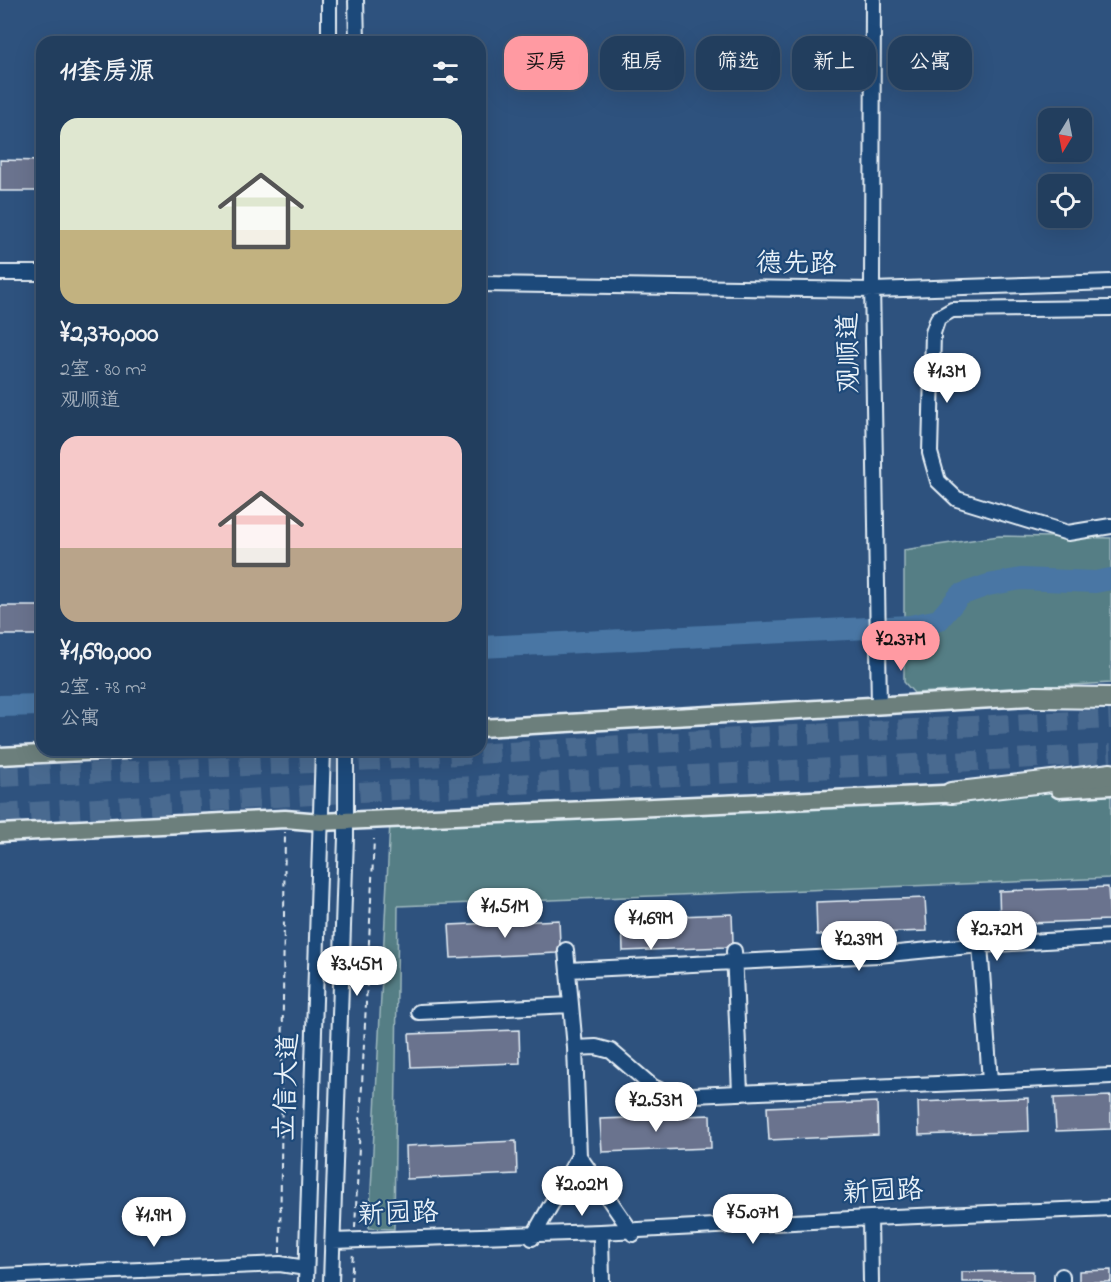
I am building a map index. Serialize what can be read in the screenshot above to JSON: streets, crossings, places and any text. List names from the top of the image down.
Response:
{
  "streets": {
    "street": [
      "德先路",
      "观顺道",
      "立信大道",
      "新园路"
    ]
  },
  "crossings": [
    ["德先路", "观顺道"],
    ["立信大道", "新园路"]
  ],
  "north": "bottom",
  "page": {
    "chip": [
      "买房",
      "租房",
      "筛选",
      "新上",
      "公寓"
    ],
    "heading": "11套房源",
    "list": [
      {
        "name": "¥2,370,000",
        "note": "2室 · 80 m² · 观顺道"
      },
      {
        "name": "¥1,690,000",
        "note": "2室 · 78 m² · 公寓"
      }
    ],
    "price": [
      "¥1.3M",
      "¥2.37M",
      "¥1.51M",
      "¥1.69M",
      "¥2.72M",
      "¥2.39M",
      "¥3.45M",
      "¥2.53M",
      "¥2.02M",
      "¥5.07M",
      "¥1.9M"
    ]
  }
}
